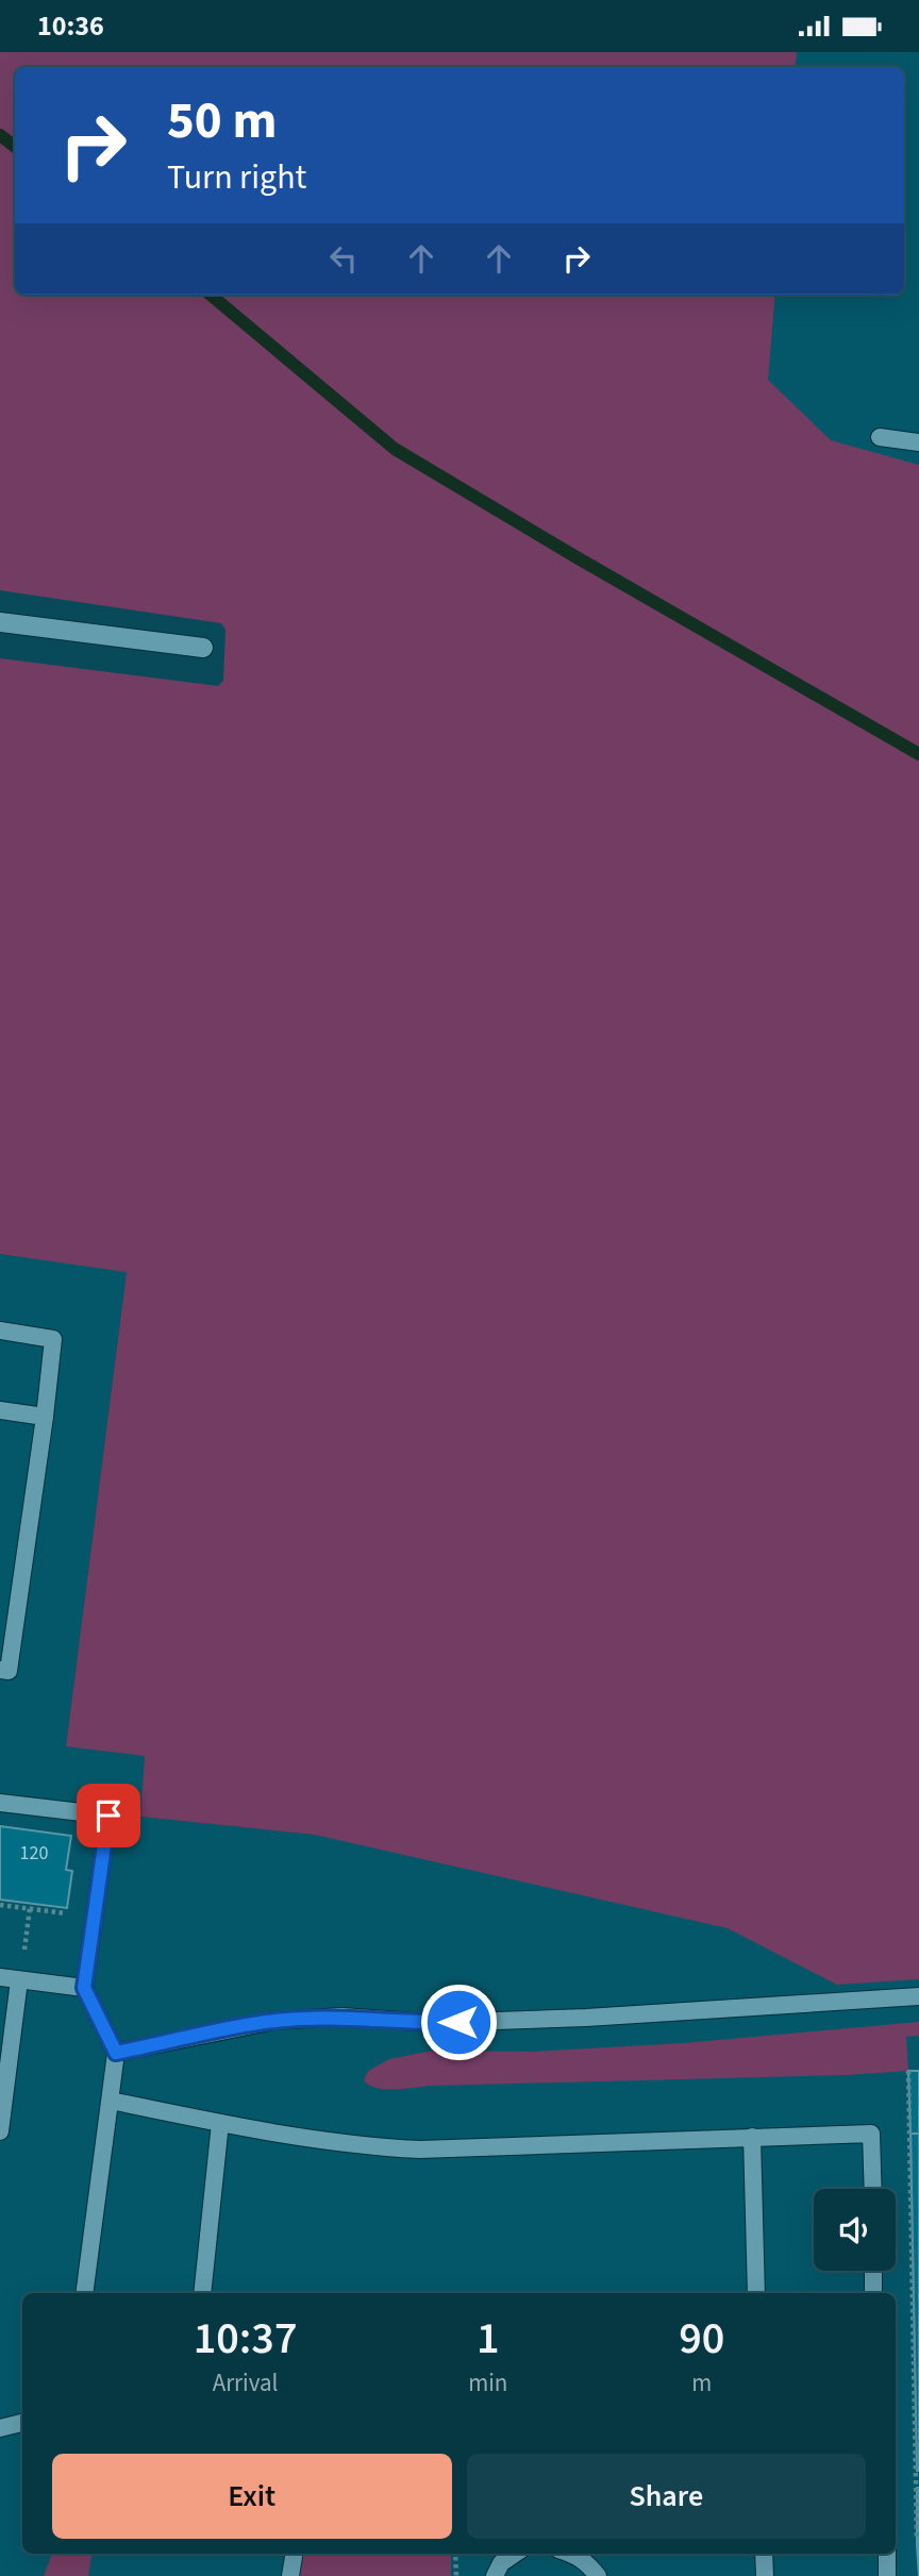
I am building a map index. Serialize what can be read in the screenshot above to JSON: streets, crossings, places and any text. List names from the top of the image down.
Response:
{
  "house_numbers": ["120"],
  "page": {
    "status": "10:36",
    "turn": ["50 m", "Turn right"],
    "eta": [
      "10:37",
      "Arrival",
      "1",
      "min",
      "90",
      "m"
    ],
    "buttons": ["Exit", "Share"]
  }
}
